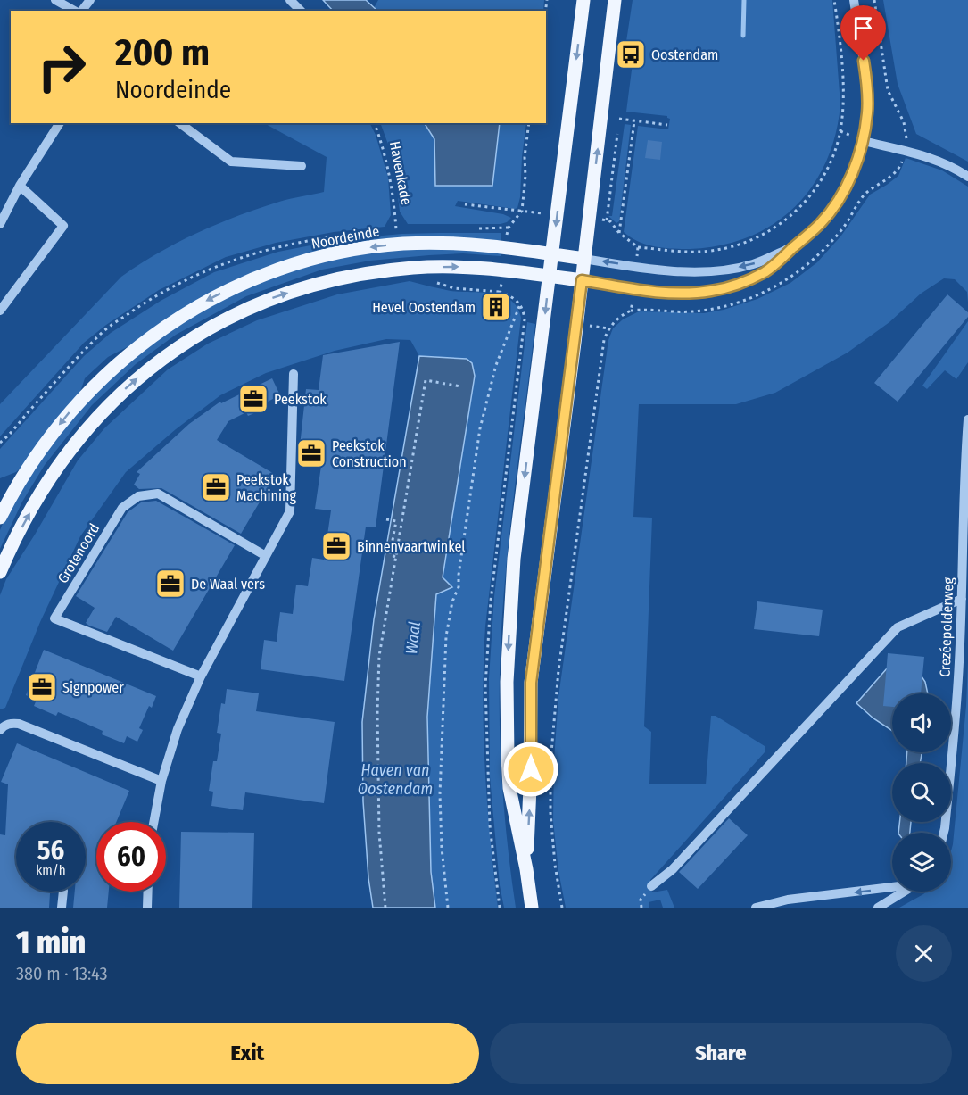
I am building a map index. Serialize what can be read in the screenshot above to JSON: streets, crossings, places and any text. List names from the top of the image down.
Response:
{
  "streets": {
    "main road": ["Noordeinde"],
    "street": ["Grotenoord", "Crezéepolderweg"],
    "path": ["Havenkade"]
  },
  "water": ["Waal", "Haven van Oostendam"],
  "places": {
    "bus stop": ["Oostendam"],
    "building": ["Hevel Oostendam"],
    "office": [
      "Peekstok",
      "Peekstok Construction",
      "Peekstok Machining",
      "Binnenvaartwinkel",
      "De Waal vers",
      "Signpower"
    ]
  },
  "page": {
    "turn": ["200 m", "Noordeinde"],
    "speed": "56 km/h",
    "limit": "60",
    "heading": ["1 min", "380 m · 13:43"],
    "buttons": ["Exit", "Share"]
  }
}
